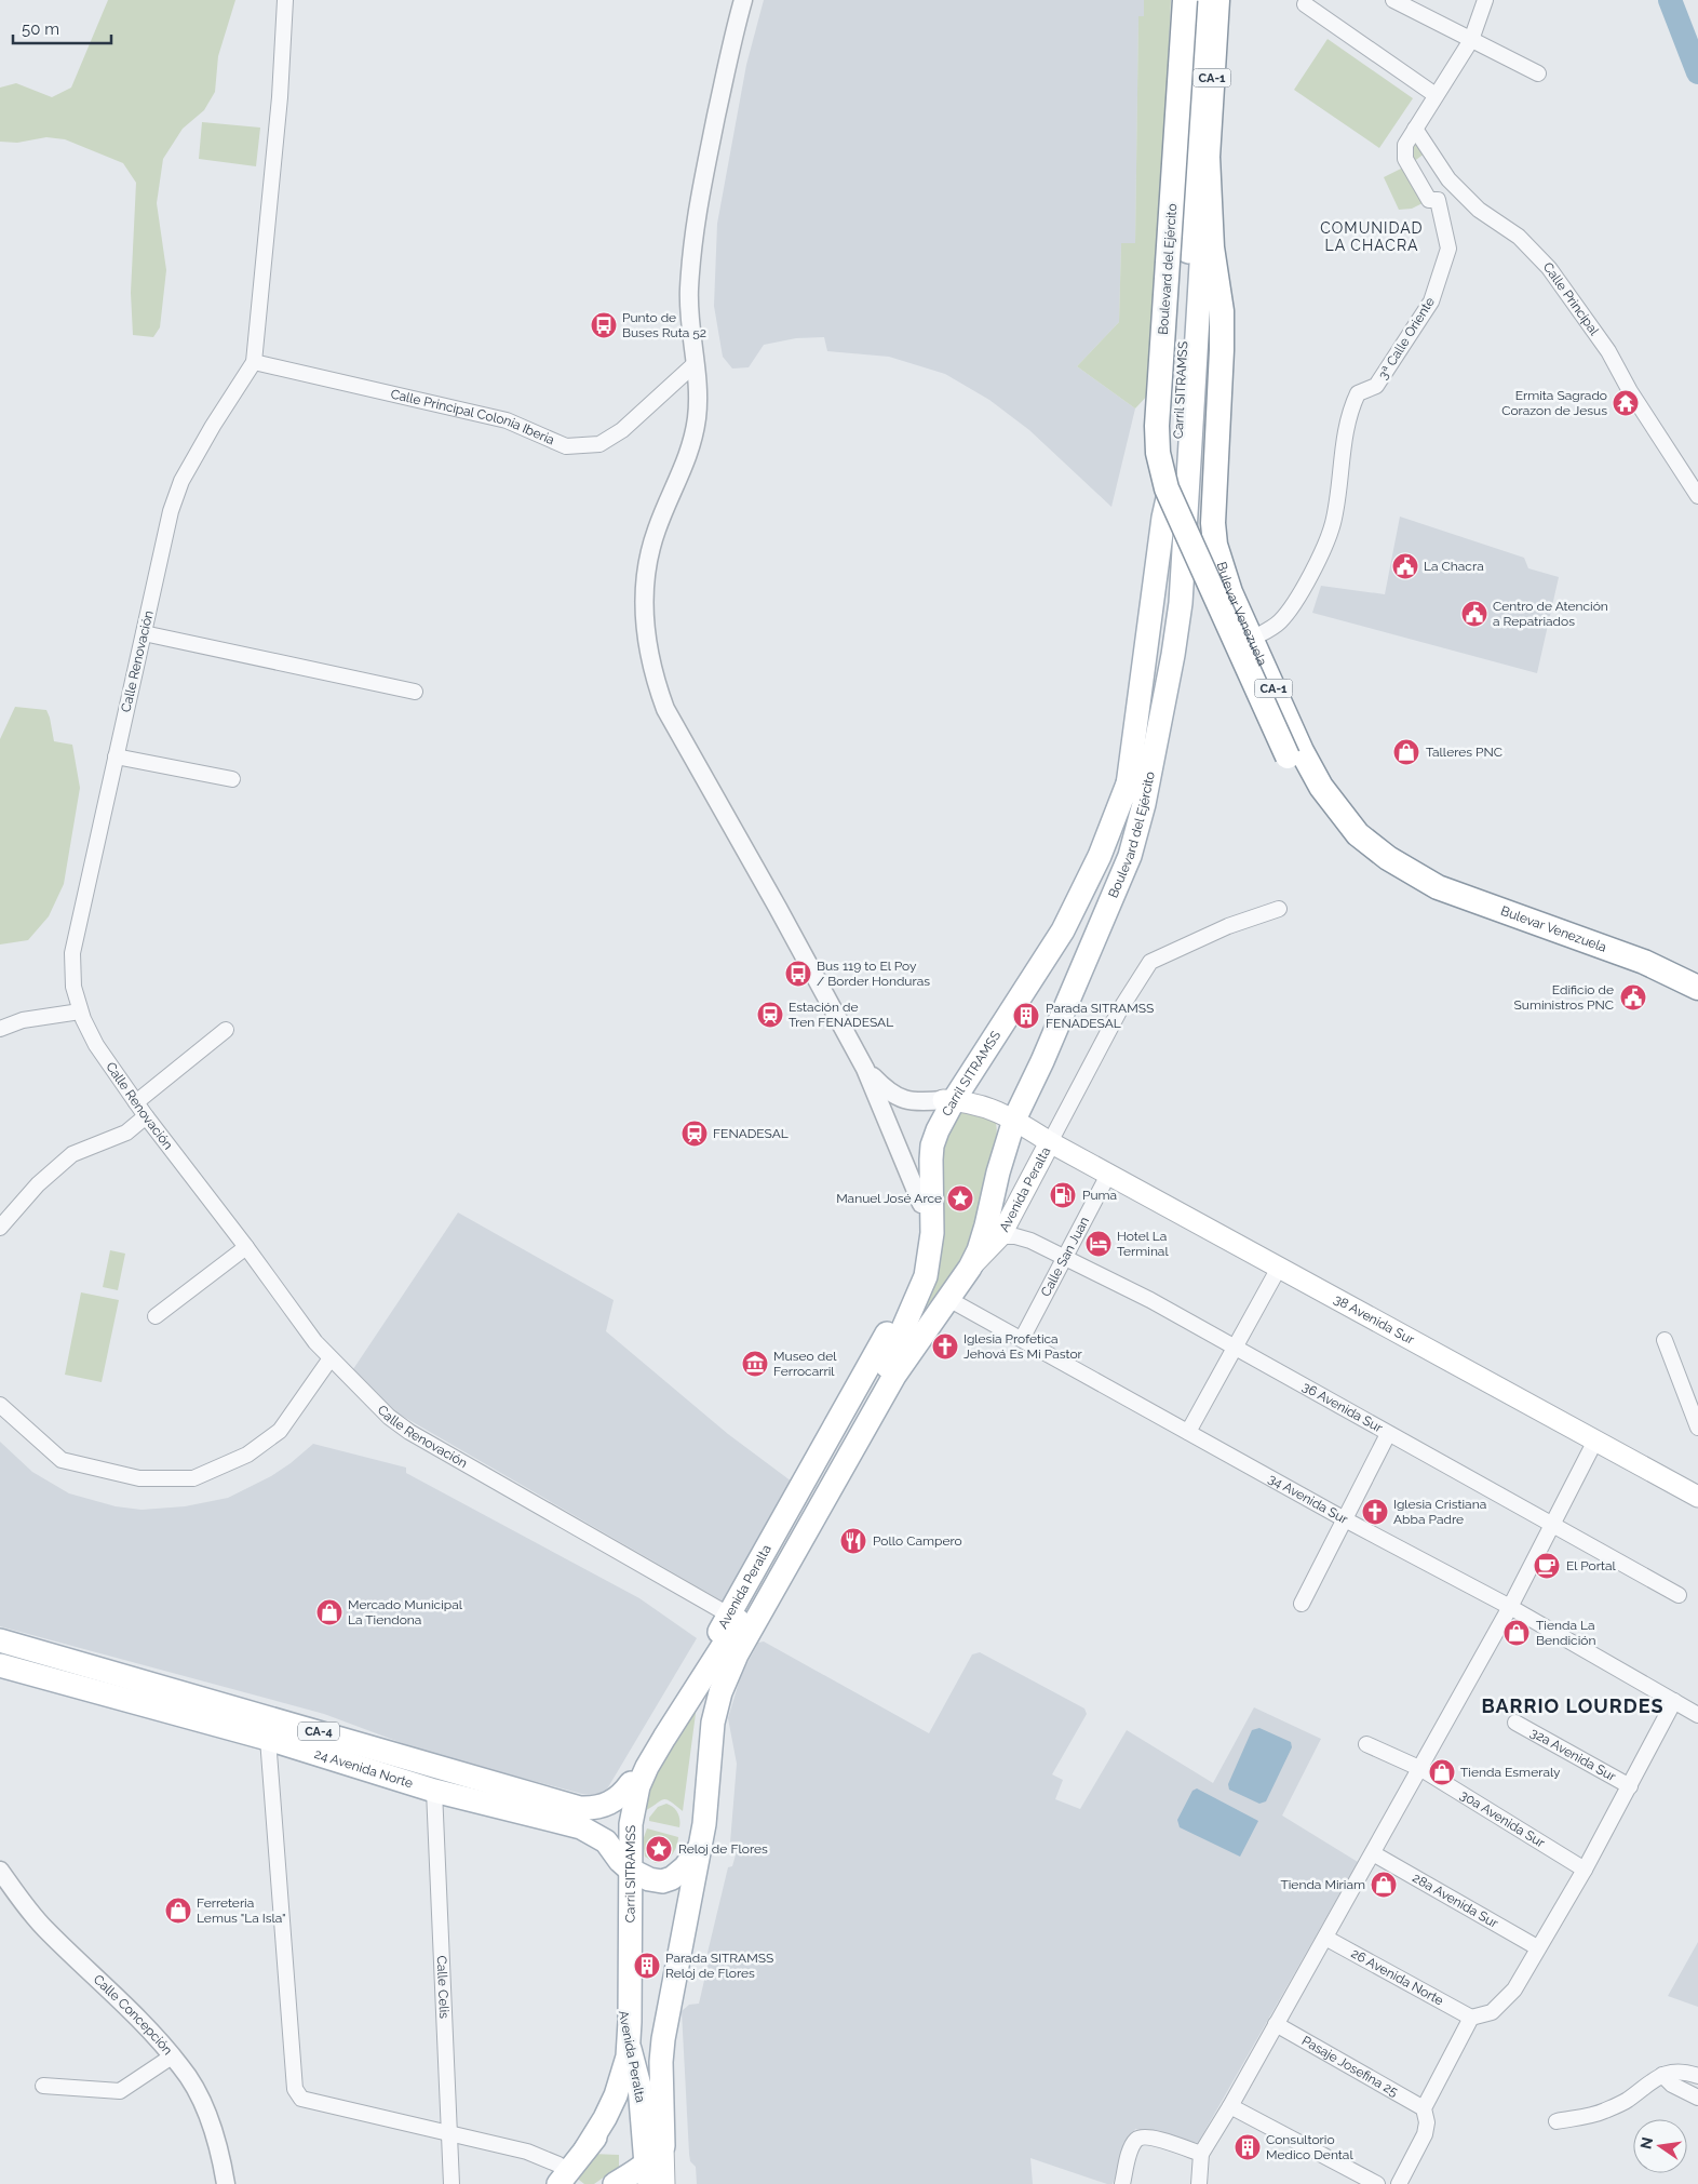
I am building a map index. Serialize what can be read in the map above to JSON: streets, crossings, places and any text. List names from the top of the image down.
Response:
{
  "streets": {
    "highway": ["CA-1", "Boulevard del Ejército", "Bulevar Venezuela"],
    "main road": [
      "Carril SITRAMSS",
      "Avenida Peralta",
      "38 Avenida Sur",
      "CA-4",
      "24 Avenida Norte"
    ],
    "street": [
      "Calle Principal",
      "3ª Calle Oriente",
      "Calle Principal Colonia Iberia",
      "Calle Renovación",
      "Calle San Juan",
      "36 Avenida Sur",
      "34 Avenida Sur",
      "32a Avenida Sur",
      "30a Avenida Sur",
      "28a Avenida Sur",
      "26 Avenida Norte",
      "Calle Celis",
      "Calle Concepción",
      "Pasaje Josefina 25"
    ]
  },
  "crossings": [
    ["Boulevard del Ejército", "Carril SITRAMSS"],
    ["Boulevard del Ejército", "Bulevar Venezuela"],
    ["Boulevard del Ejército", "Avenida Peralta"],
    ["Calle Principal", "3ª Calle Oriente"],
    ["3ª Calle Oriente", "Bulevar Venezuela"],
    ["Carril SITRAMSS", "Calle Renovación"],
    ["Carril SITRAMSS", "Avenida Peralta"],
    ["Carril SITRAMSS", "24 Avenida Norte"],
    ["Calle Principal Colonia Iberia", "Calle Renovación"],
    ["Calle Renovación", "Avenida Peralta"],
    ["Avenida Peralta", "38 Avenida Sur"],
    ["Avenida Peralta", "36 Avenida Sur"],
    ["Avenida Peralta", "34 Avenida Sur"],
    ["Avenida Peralta", "24 Avenida Norte"],
    ["Calle San Juan", "38 Avenida Sur"],
    ["Calle San Juan", "36 Avenida Sur"],
    ["Calle San Juan", "34 Avenida Sur"],
    ["24 Avenida Norte", "Calle Celis"]
  ],
  "districts": ["COMUNIDAD LA CHACRA", "BARRIO LOURDES"],
  "places": {
    "bus stop": ["Punto de Buses Ruta 52", "Bus 119 to El Poy / Border Honduras"],
    "temple": ["Ermita Sagrado Corazon de Jesus"],
    "public building": ["La Chacra", "Centro de Atención a Repatriados", "Edificio de Suministros PNC"],
    "shop": [
      "Talleres PNC",
      "Mercado Municipal La Tiendona",
      "Tienda La Bendición",
      "Tienda Esmeraly",
      "Tienda Miriam",
      "Ferreteria Lemus \"La Isla\""
    ],
    "station": ["Estación de Tren FENADESAL", "FENADESAL"],
    "building": ["Parada SITRAMSS FENADESAL", "Parada SITRAMSS Reloj de Flores", "Consultorio Medico Dental"],
    "fuel station": ["Puma"],
    "place": ["Manuel José Arce", "Reloj de Flores"],
    "hotel": ["Hotel La Terminal"],
    "church": ["Iglesia Profetica Jehová Es Mi Pastor", "Iglesia Cristiana Abba Padre"],
    "museum": ["Museo del Ferrocarril"],
    "restaurant": ["Pollo Campero"],
    "cafe": ["El Portal"]
  },
  "scale_bar": "50 m",
  "north": "left"
}
